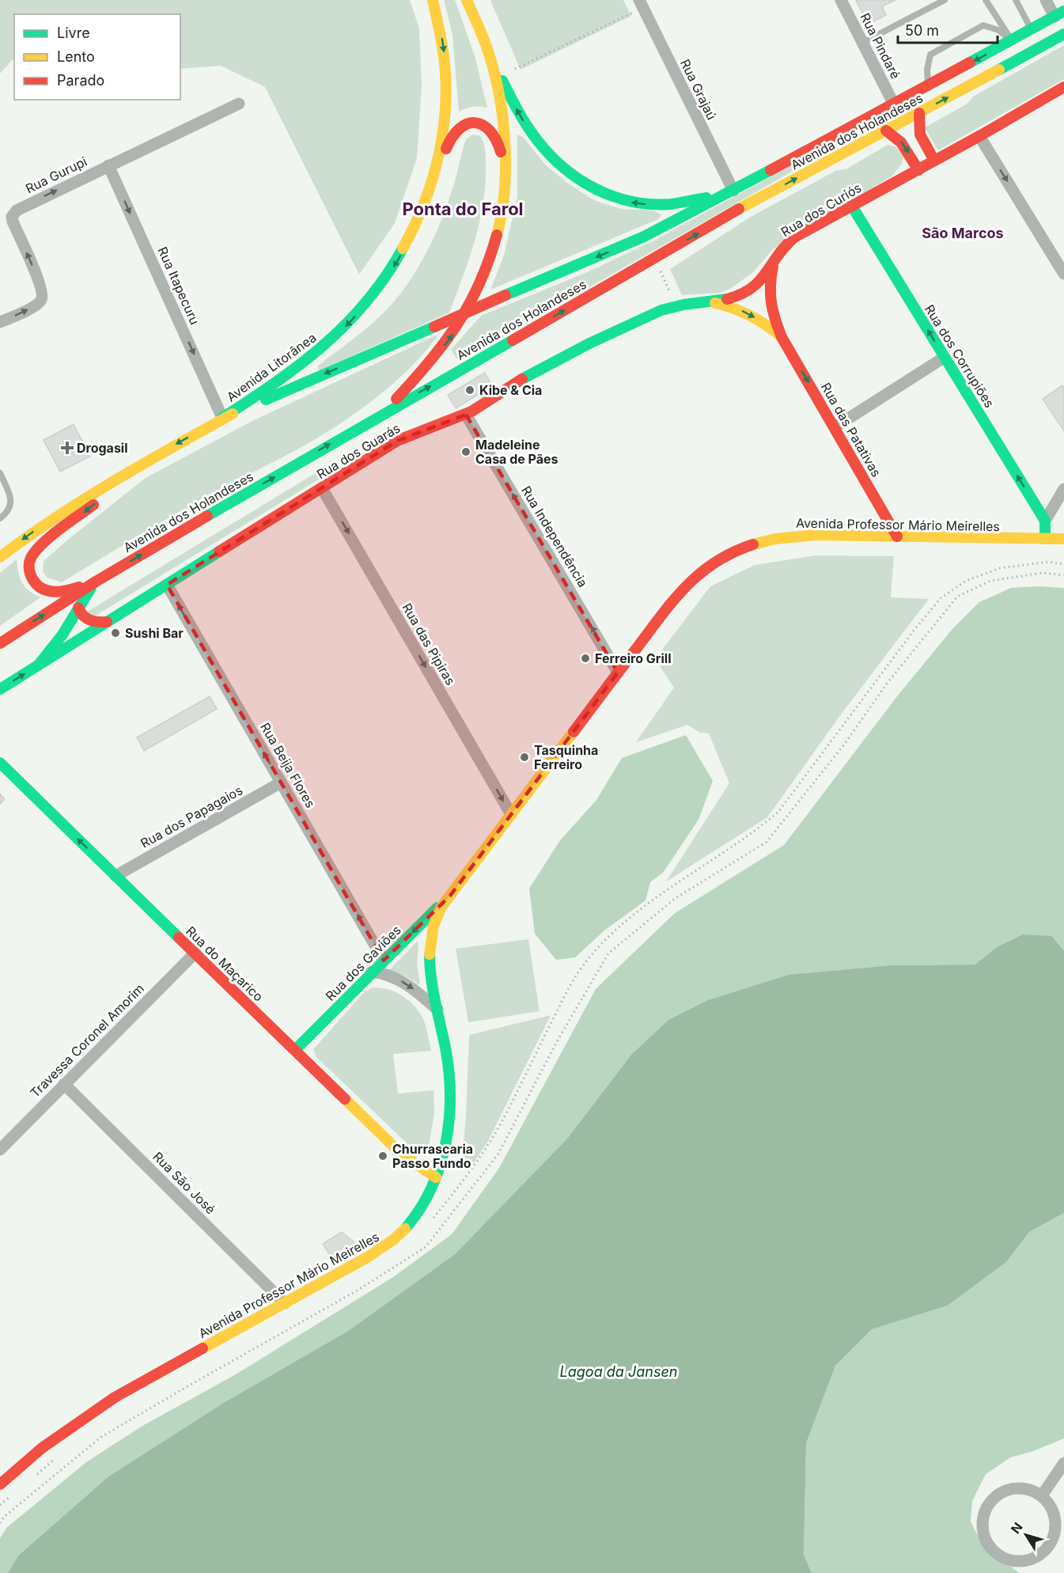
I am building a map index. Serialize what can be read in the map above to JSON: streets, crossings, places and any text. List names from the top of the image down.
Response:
{
  "streets": {
    "main road": [
      "Avenida dos Holandeses",
      "Rua dos Curiós",
      "Rua dos Corrupiões",
      "Avenida Litorânea",
      "Rua das Patativas",
      "Rua dos Guarás",
      "Avenida Professor Mário Meirelles",
      "Rua dos Gaviões",
      "Rua do Maçarico"
    ],
    "street": [
      "Rua Pindaré",
      "Rua Grajaú",
      "Rua Gurupi",
      "Rua Itapecuru",
      "Rua Independência",
      "Rua das Pipiras",
      "Rua Beija Flores",
      "Rua dos Papagaios",
      "Travessa Coronel Amorim",
      "Rua São José"
    ]
  },
  "crossings": [
    ["Rua Pindaré", "Avenida dos Holandeses"],
    ["Rua Grajaú", "Avenida dos Holandeses"],
    ["Avenida dos Holandeses", "Rua Itapecuru"],
    ["Avenida dos Holandeses", "Avenida Litorânea"],
    ["Rua Gurupi", "Rua Itapecuru"],
    ["Rua dos Curiós", "Rua dos Corrupiões"],
    ["Rua dos Curiós", "Rua das Patativas"],
    ["Rua dos Curiós", "Rua dos Guarás"],
    ["Rua Itapecuru", "Avenida Litorânea"],
    ["Rua das Patativas", "Rua dos Guarás"],
    ["Rua das Patativas", "Avenida Professor Mário Meirelles"],
    ["Rua dos Guarás", "Rua Independência"],
    ["Rua dos Guarás", "Rua das Pipiras"],
    ["Rua dos Guarás", "Rua Beija Flores"],
    ["Avenida Professor Mário Meirelles", "Rua Independência"],
    ["Avenida Professor Mário Meirelles", "Rua das Pipiras"],
    ["Avenida Professor Mário Meirelles", "Rua dos Gaviões"],
    ["Avenida Professor Mário Meirelles", "Rua do Maçarico"],
    ["Avenida Professor Mário Meirelles", "Rua São José"],
    ["Rua Beija Flores", "Rua dos Papagaios"],
    ["Rua Beija Flores", "Rua dos Gaviões"],
    ["Rua dos Papagaios", "Rua do Maçarico"],
    ["Rua dos Gaviões", "Rua do Maçarico"],
    ["Rua do Maçarico", "Travessa Coronel Amorim"],
    ["Travessa Coronel Amorim", "Rua São José"]
  ],
  "one_way": [
    "Rua Itapecuru",
    "Rua dos Corrupiões",
    "Rua das Patativas",
    "Rua Independência",
    "Rua das Pipiras",
    "Rua Beija Flores",
    "Rua dos Gaviões"
  ],
  "districts": ["Ponta do Farol", "São Marcos"],
  "water": ["Lagoa da Jansen"],
  "places": {
    "other": [
      "Kibe & Cia",
      "Madeleine Casa de Pães",
      "Sushi Bar",
      "Ferreiro Grill",
      "Tasquinha Ferreiro",
      "Churrascaria Passo Fundo"
    ],
    "health": ["Drogasil"]
  },
  "legend": ["Livre", "Lento", "Parado"],
  "scale_bar": "50 m",
  "north": "top left"
}
